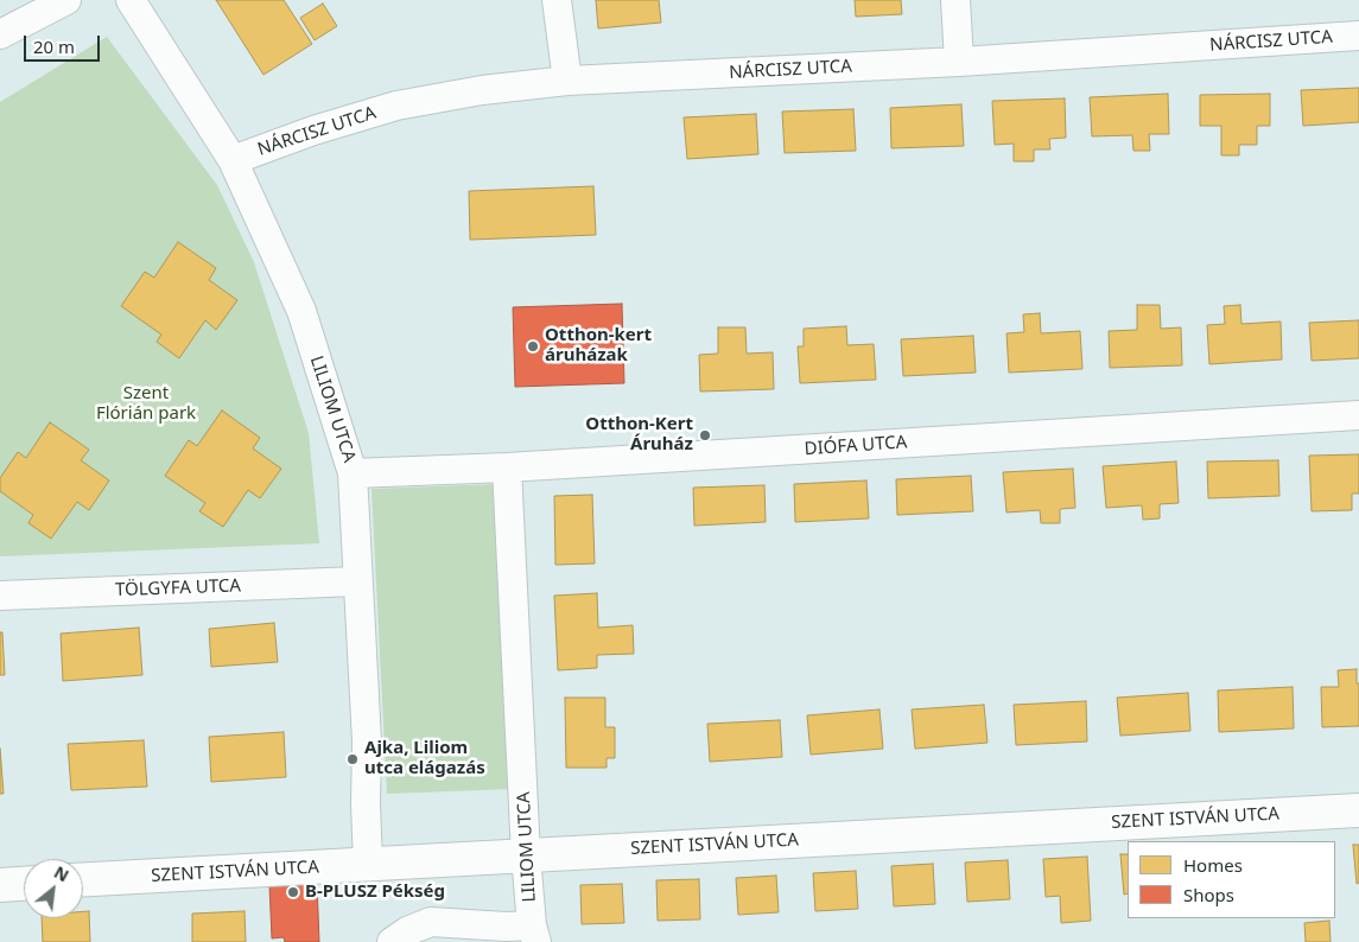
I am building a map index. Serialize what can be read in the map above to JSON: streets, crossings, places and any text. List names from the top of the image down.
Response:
{
  "streets": {
    "main road": ["SZENT ISTVÁN UTCA"],
    "street": [
      "NÁRCISZ UTCA",
      "LILIOM UTCA",
      "DIÓFA UTCA",
      "TÖLGYFA UTCA"
    ]
  },
  "crossings": [
    ["NÁRCISZ UTCA", "LILIOM UTCA"],
    ["LILIOM UTCA", "DIÓFA UTCA"],
    ["LILIOM UTCA", "TÖLGYFA UTCA"],
    ["LILIOM UTCA", "SZENT ISTVÁN UTCA"]
  ],
  "parks": ["Szent Flórián park"],
  "places": [
    "Otthon-kert áruházak",
    "Otthon-Kert Áruház",
    "Ajka, Liliom utca elágazás",
    "B-PLUSZ Pékség"
  ],
  "legend": ["Homes", "Shops"],
  "scale_bar": "20 m",
  "north": "top right"
}
